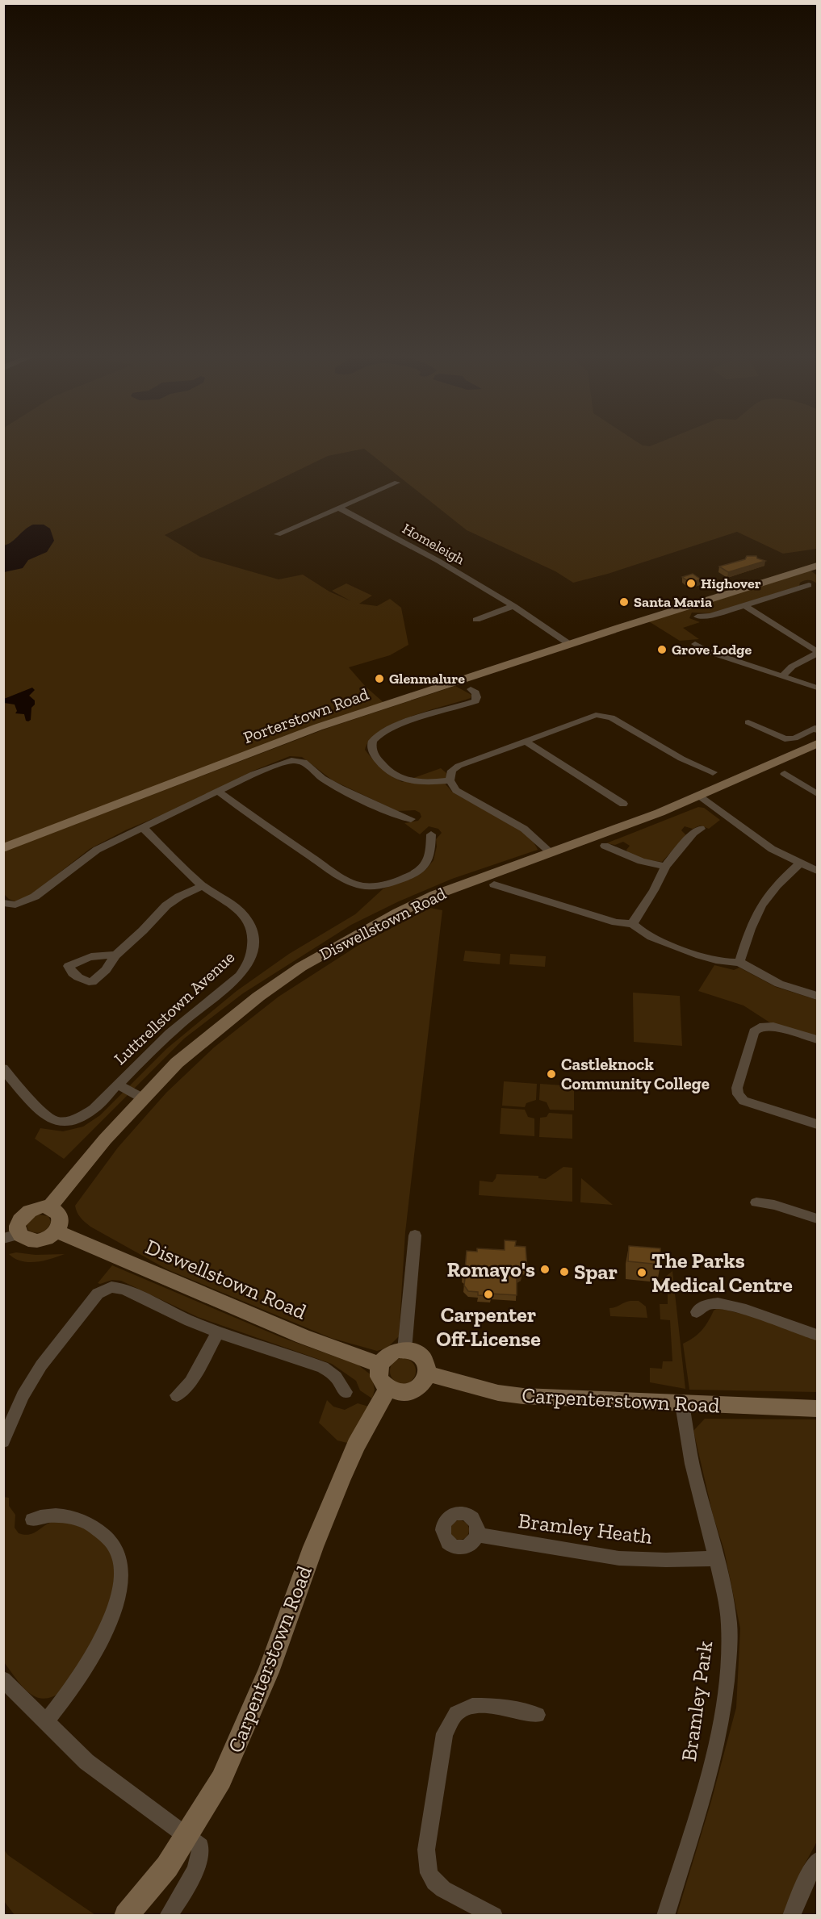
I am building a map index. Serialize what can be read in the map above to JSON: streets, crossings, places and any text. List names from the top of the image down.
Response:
{
  "streets": {
    "street": [
      "Homeleigh",
      "Porterstown Road",
      "Diswellstown Road",
      "Luttrellstown Avenue",
      "Carpenterstown Road",
      "Bramley Heath",
      "Bramley Park"
    ]
  },
  "crossings": [
    ["Homeleigh", "Porterstown Road"],
    ["Diswellstown Road", "Luttrellstown Avenue"],
    ["Diswellstown Road", "Carpenterstown Road"],
    ["Carpenterstown Road", "Bramley Park"],
    ["Bramley Heath", "Bramley Park"]
  ],
  "places": [
    "Highover",
    "Santa Maria",
    "Grove Lodge",
    "Glenmalure",
    "Castleknock Community College",
    "Romayo's",
    "Spar",
    "The Parks Medical Centre",
    "Carpenter Off-License"
  ]
}
